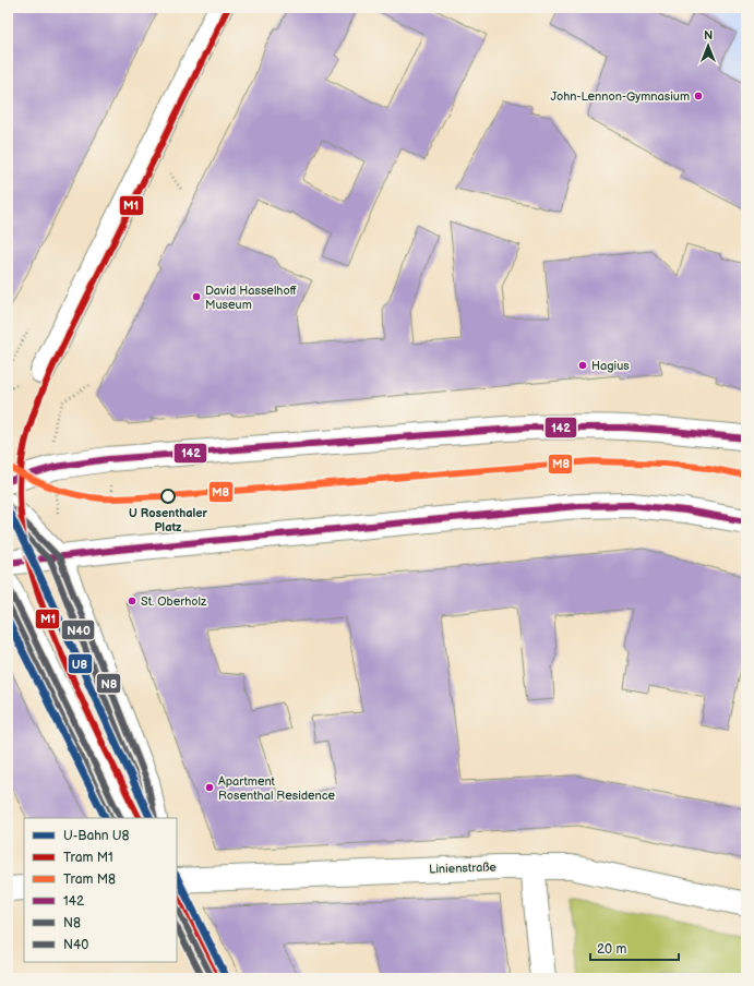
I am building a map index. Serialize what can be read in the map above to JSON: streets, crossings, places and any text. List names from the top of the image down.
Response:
{
  "streets": {
    "street": ["Linienstraße"]
  },
  "places": [
    "John-Lennon-Gymnasium",
    "David Hasselhoff Museum",
    "Hagius",
    "U Rosenthaler Platz",
    "St. Oberholz",
    "Apartment Rosenthal Residence"
  ],
  "lines": [
    "tram line M1",
    "transit line 142",
    "tram line M8",
    "transit line N8",
    "metro line U8",
    "transit line N40"
  ],
  "legend": [
    "U-Bahn U8",
    "Tram M1",
    "Tram M8",
    "142",
    "N8",
    "N40"
  ],
  "scale_bar": "20 m",
  "north": "top"
}
